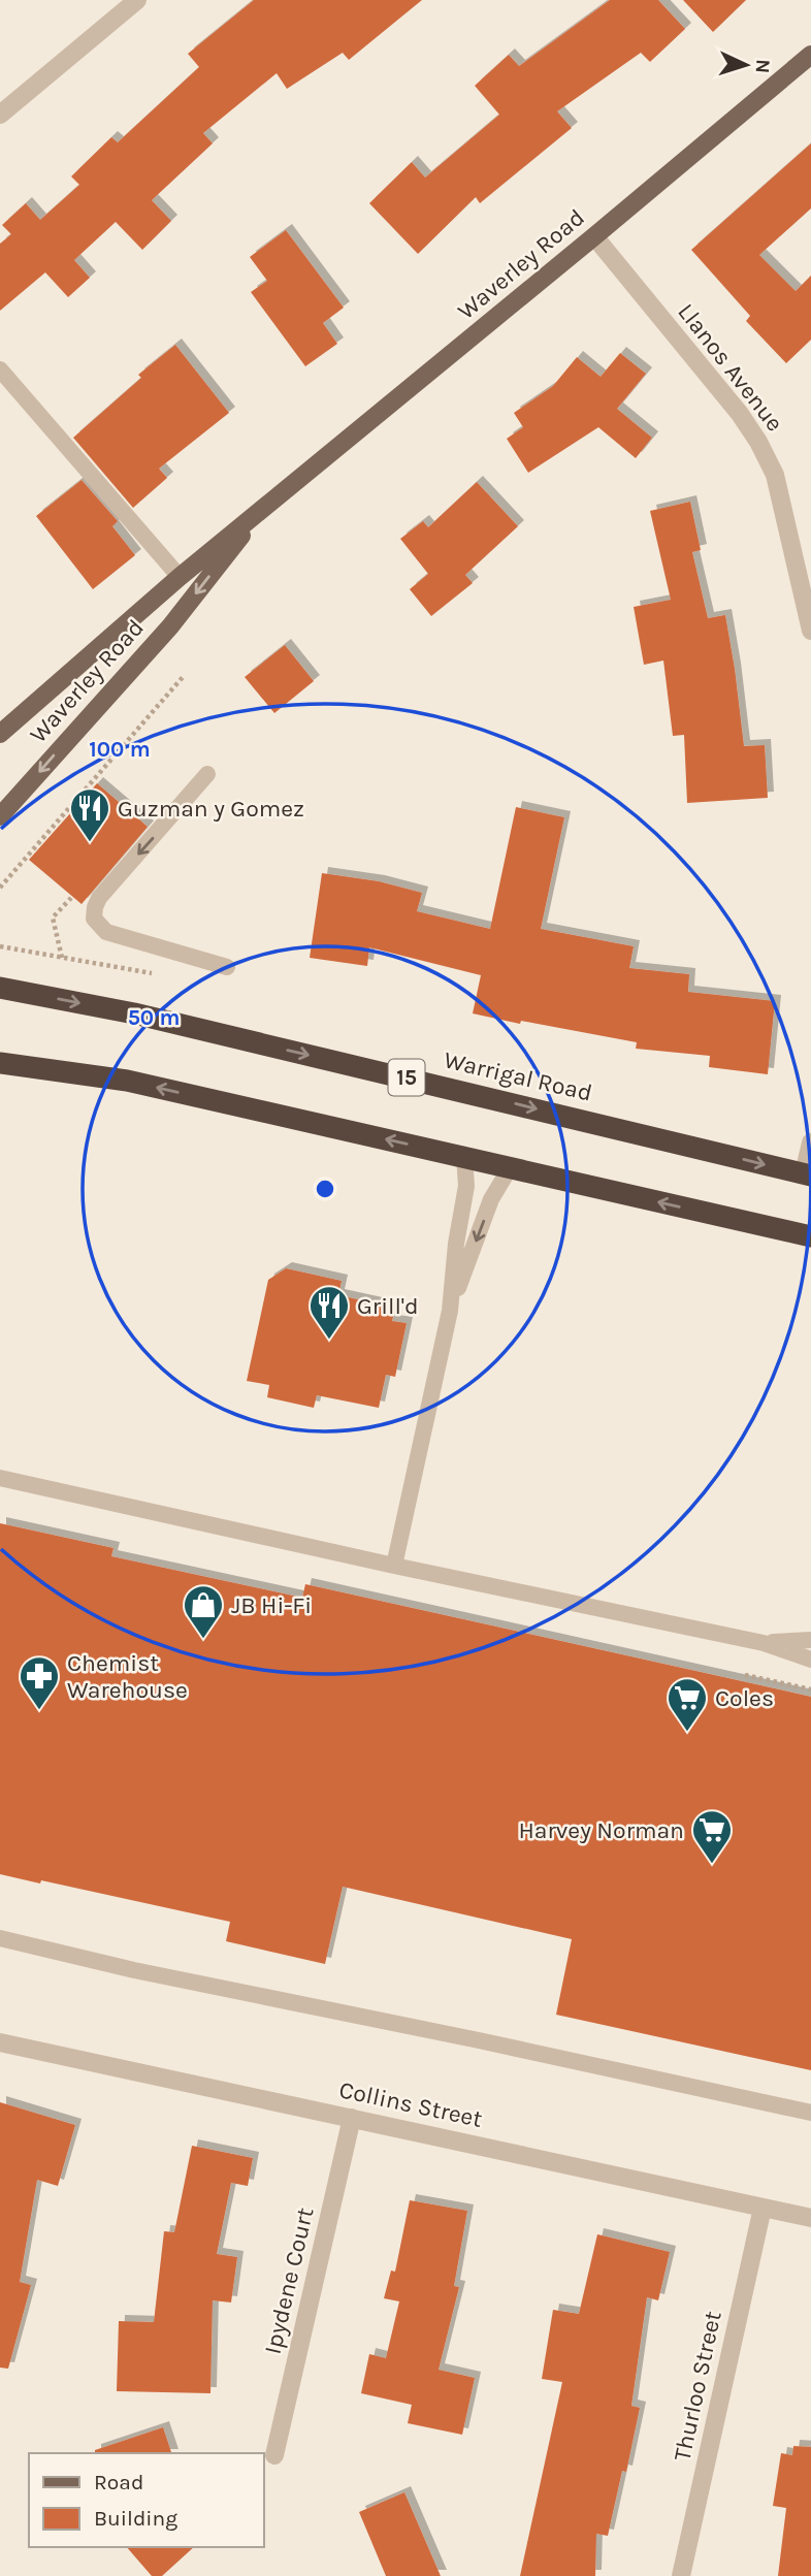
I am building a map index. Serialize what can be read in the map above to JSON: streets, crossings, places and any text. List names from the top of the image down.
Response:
{
  "streets": {
    "highway": ["Warrigal Road", "15"],
    "main road": ["Waverley Road"],
    "street": [
      "Llanos Avenue",
      "Collins Street",
      "Ipydene Court",
      "Thurloo Street"
    ]
  },
  "crossings": [
    ["Waverley Road", "Llanos Avenue"],
    ["Collins Street", "Ipydene Court"],
    ["Collins Street", "Thurloo Street"]
  ],
  "places": {
    "restaurant": ["Guzman y Gomez", "Grill'd"],
    "shop": ["JB Hi-Fi"],
    "pharmacy": ["Chemist Warehouse"],
    "supermarket": ["Coles", "Harvey Norman"]
  },
  "legend": ["Road", "Building"],
  "north": "right",
  "rings": ["100 m", "50 m"]
}
